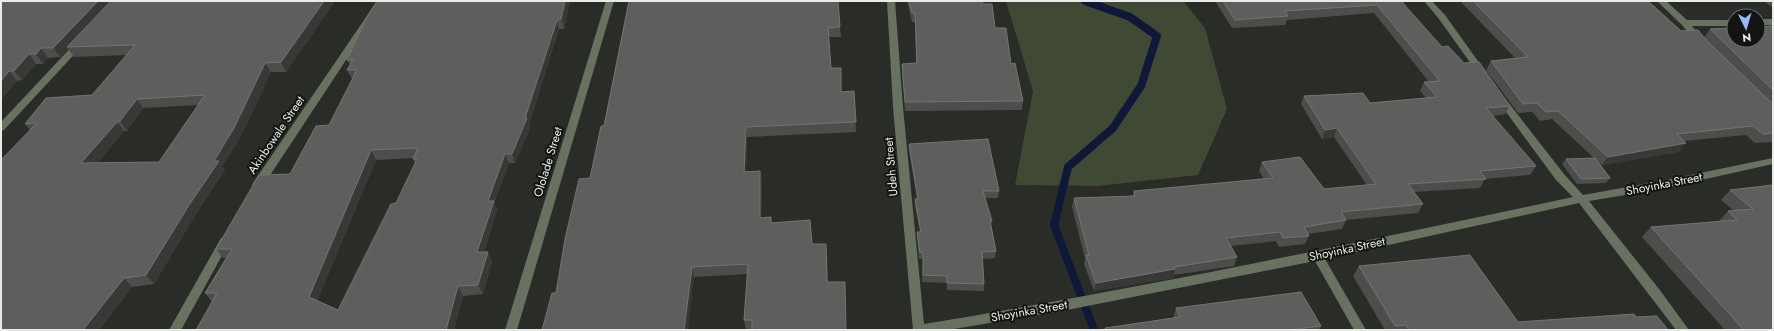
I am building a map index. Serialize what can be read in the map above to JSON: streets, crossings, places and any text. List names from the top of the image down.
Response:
{
  "streets": {
    "street": [
      "Akinbowale Street",
      "Ololade Street",
      "Udeh Street",
      "Shoyinka Street"
    ]
  },
  "crossings": [
    ["Udeh Street", "Shoyinka Street"]
  ],
  "north": "bottom"
}
